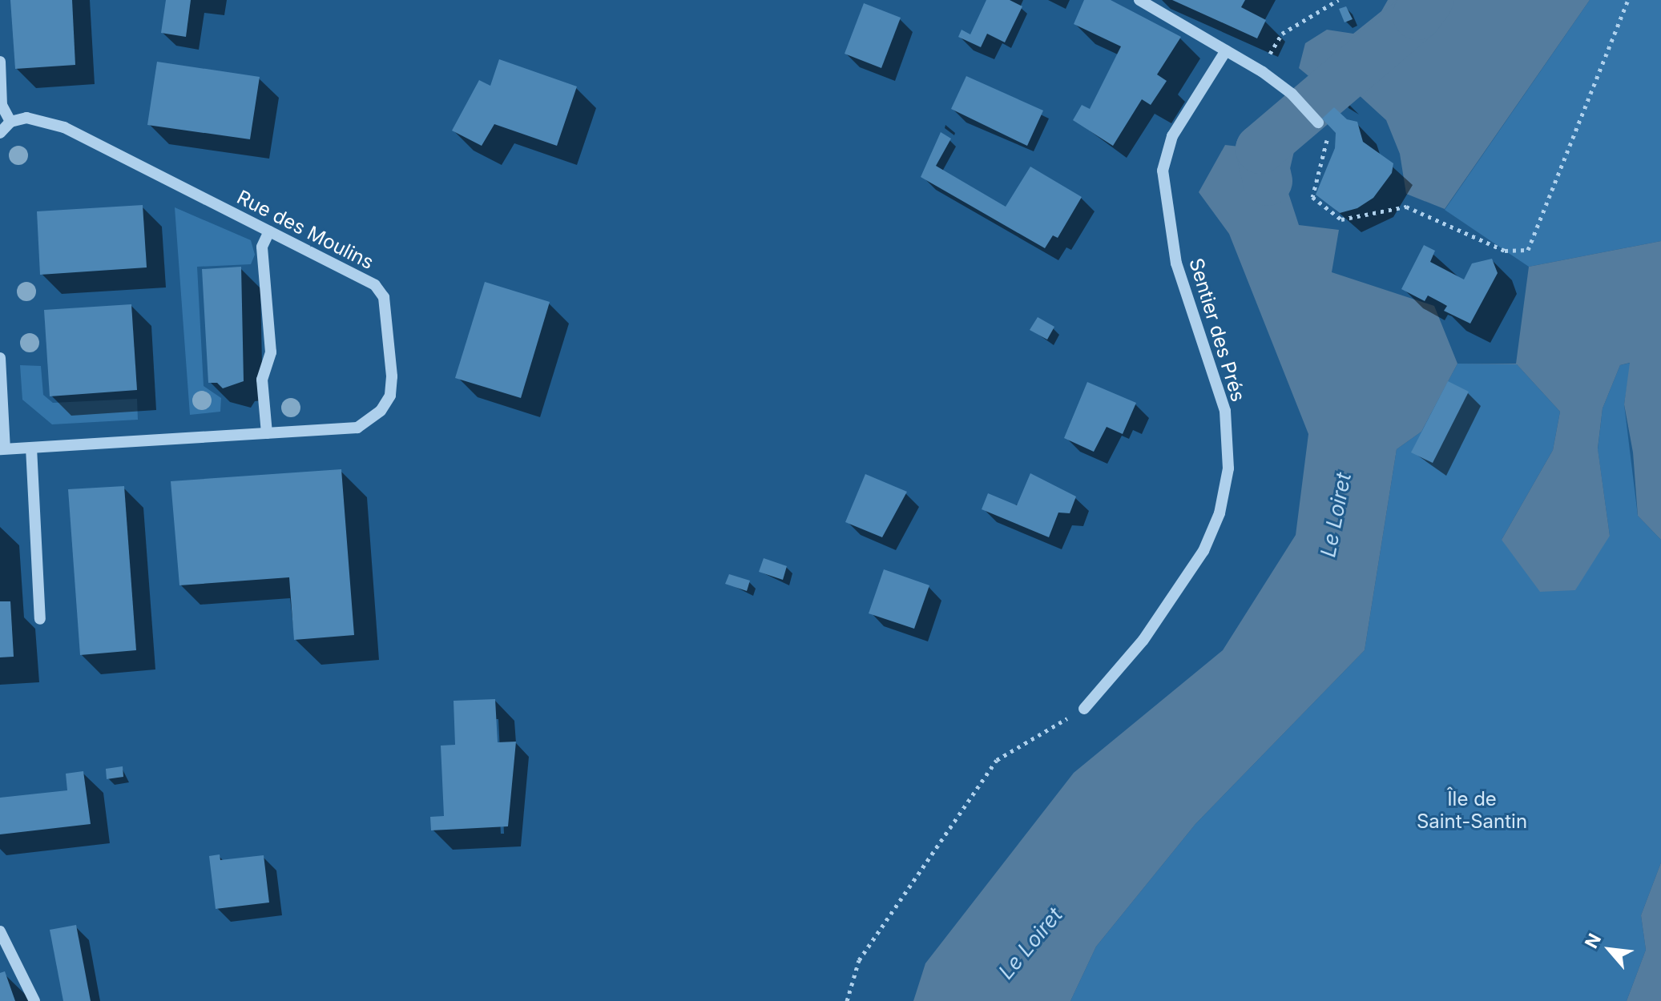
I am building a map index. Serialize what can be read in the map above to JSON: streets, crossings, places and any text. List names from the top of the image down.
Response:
{
  "streets": {
    "street": ["Rue des Moulins", "Sentier des Prés"]
  },
  "water": ["Le Loiret"],
  "parks": ["Île de Saint-Santin"],
  "north": "top left"
}
